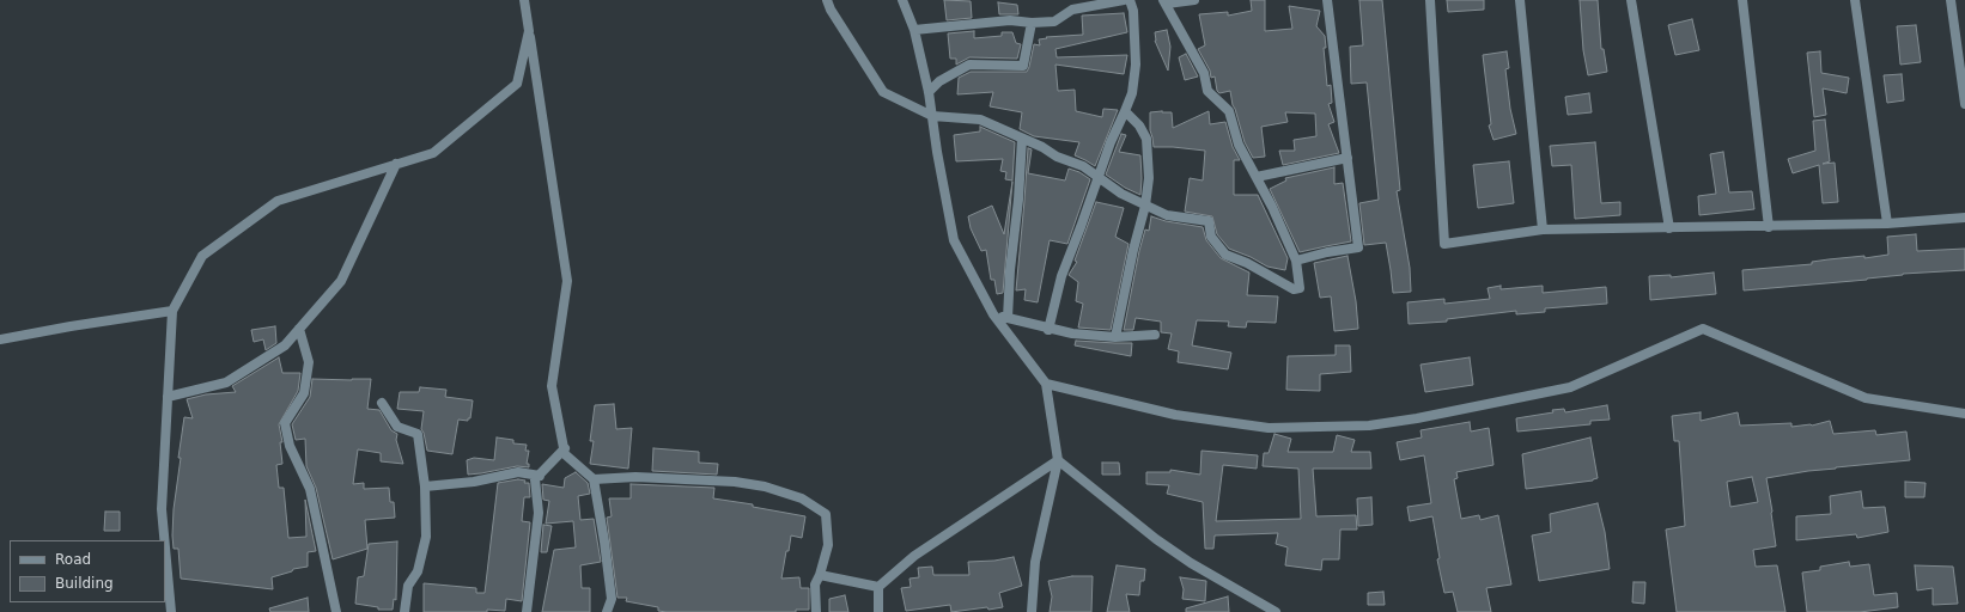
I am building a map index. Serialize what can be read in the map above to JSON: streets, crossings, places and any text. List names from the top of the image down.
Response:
{
  "legend": ["Road", "Building"]
}
